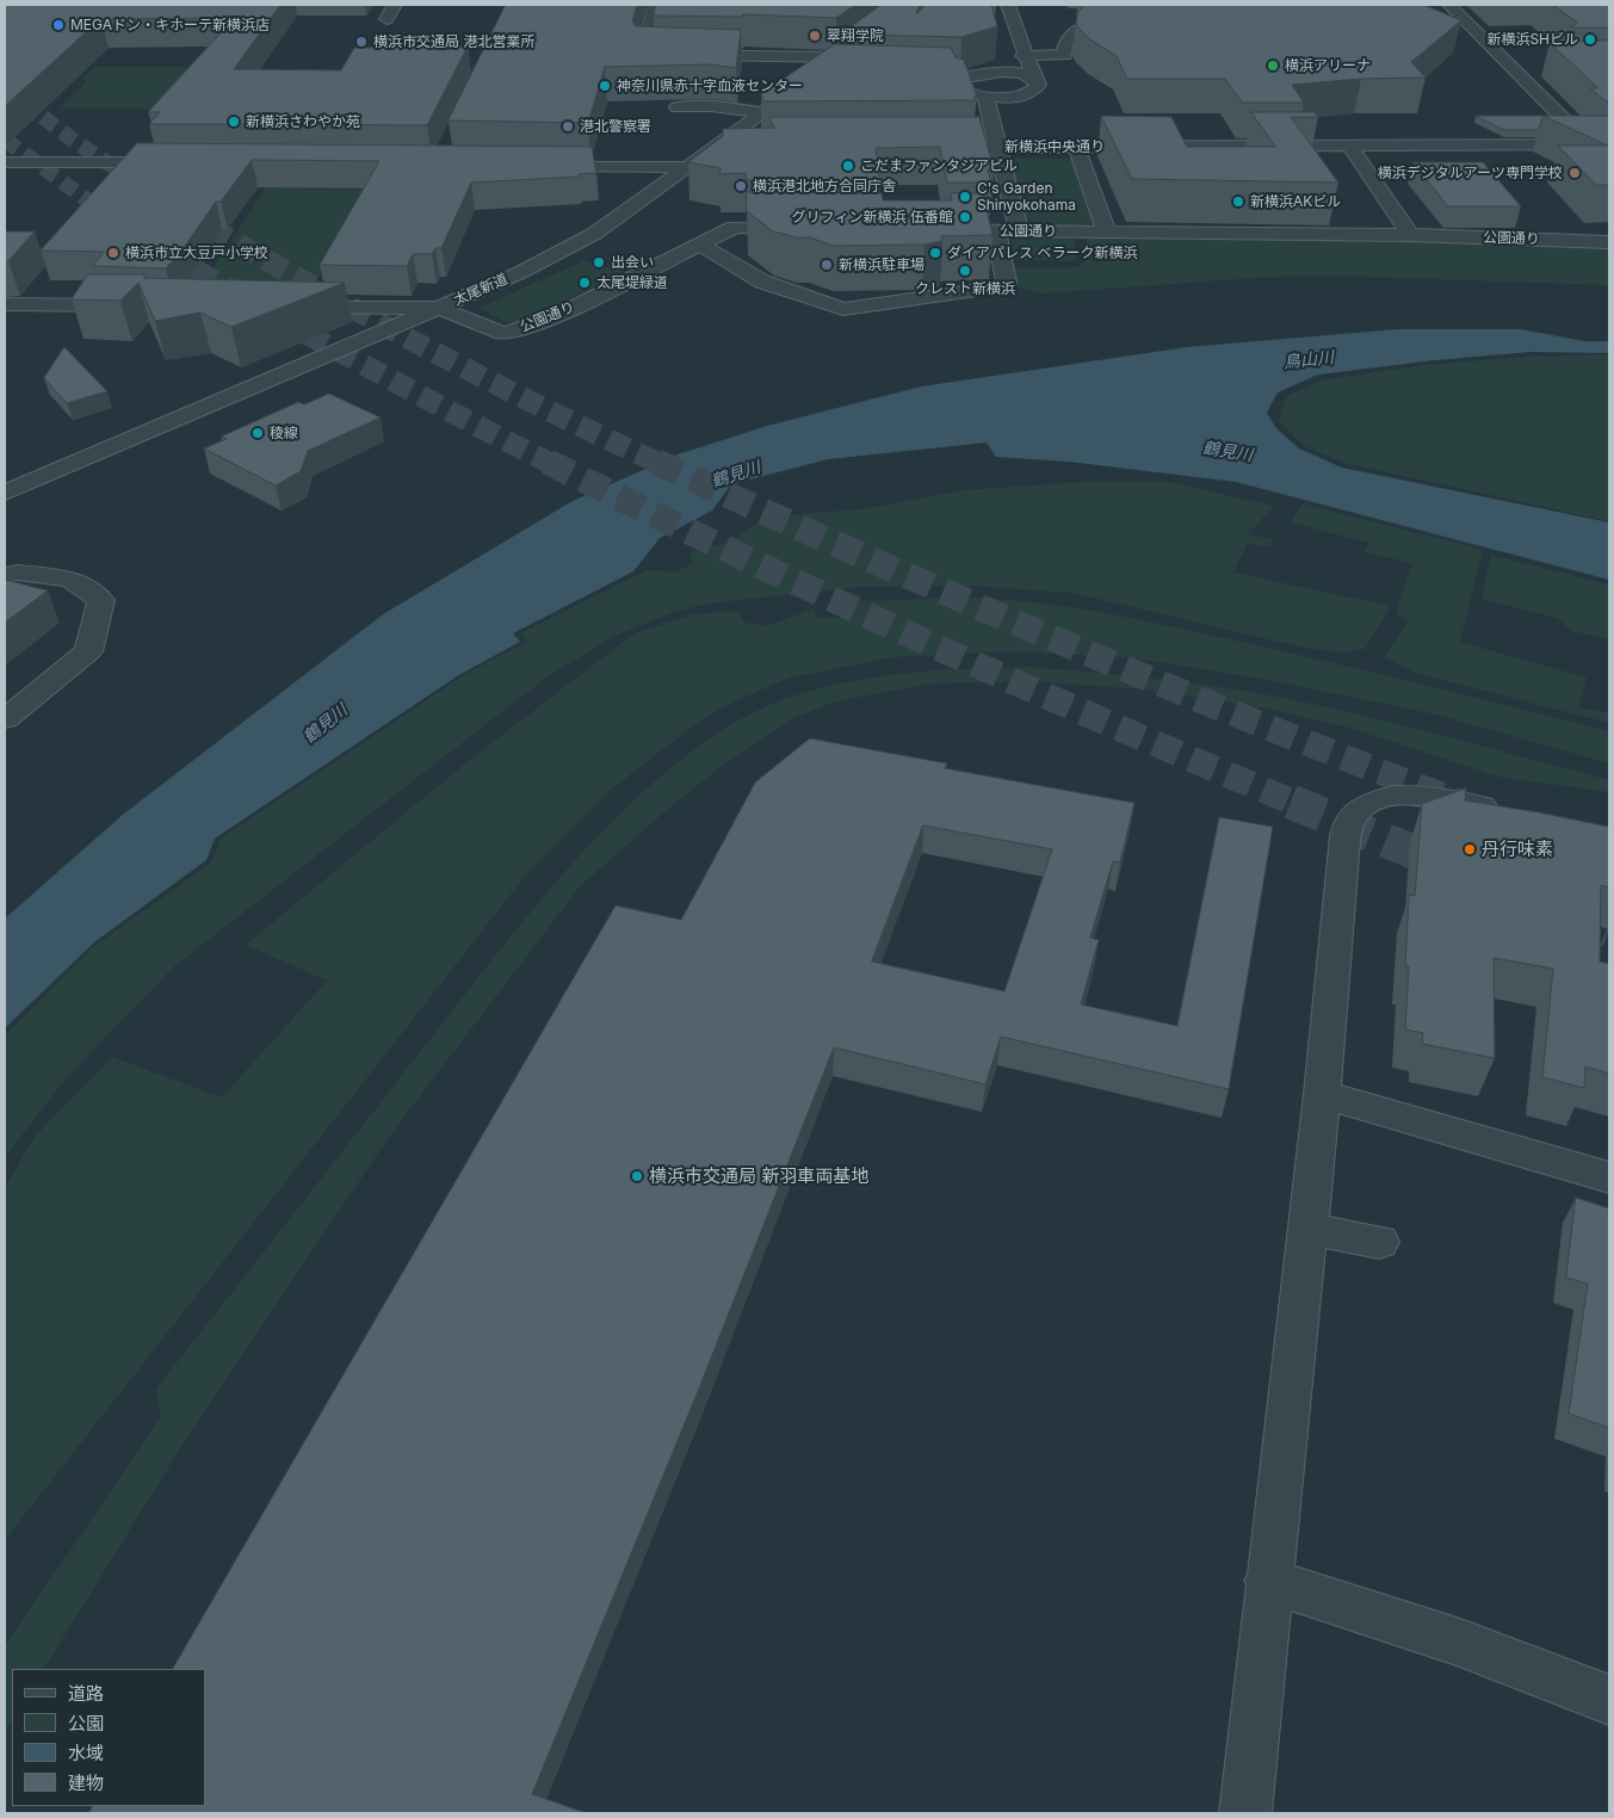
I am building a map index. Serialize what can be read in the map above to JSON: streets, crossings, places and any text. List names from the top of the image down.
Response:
{
  "streets": {
    "street": ["新横浜中央通り", "公園通り", "太尾新道"]
  },
  "crossings": [
    ["公園通り", "太尾新道"]
  ],
  "water": ["鳥山川", "鶴見川"],
  "places": [
    "MEGAドン・キホーテ新横浜店",
    "翠翔学院",
    "新横浜SHビル",
    "横浜市交通局 港北営業所",
    "横浜アリーナ",
    "神奈川県赤十字血液センター",
    "新横浜さわやか苑",
    "港北警察署",
    "こだまファンタジアビル",
    "横浜デジタルアーツ専門学校",
    "横浜港北地方合同庁舎",
    "C's Garden Shinyokohama",
    "新横浜AKビル",
    "グリフィン新横浜 伍番館",
    "横浜市立大豆戸小学校",
    "ダイアパレス ベラーク新横浜",
    "出会い",
    "新横浜駐車場",
    "クレスト新横浜",
    "太尾堤緑道",
    "稜線",
    "丹行味素",
    "横浜市交通局 新羽車両基地"
  ],
  "legend": [
    "道路",
    "公園",
    "水域",
    "建物"
  ]
}
